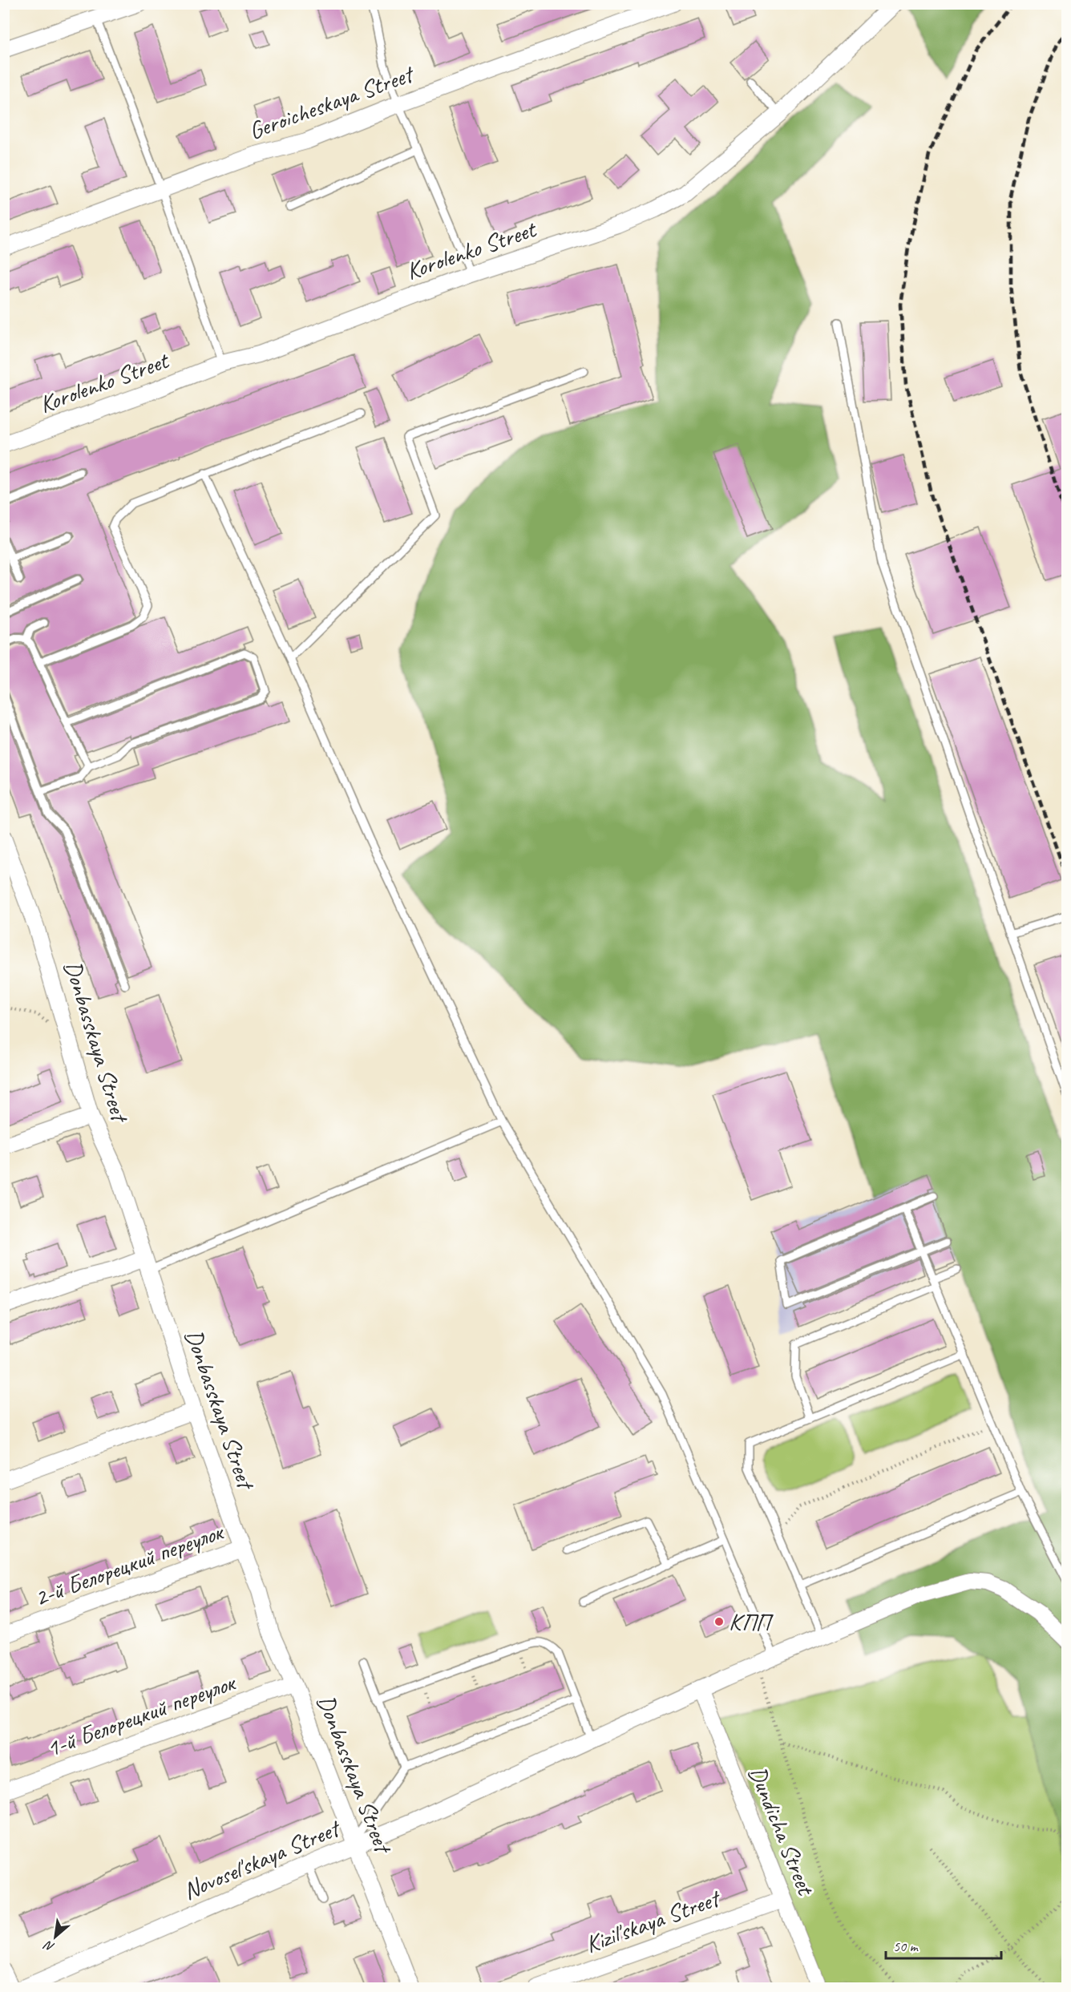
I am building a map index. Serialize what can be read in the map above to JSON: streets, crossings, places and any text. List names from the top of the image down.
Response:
{
  "streets": {
    "street": [
      "Geroicheskaya Street",
      "Korolenko Street",
      "Donbasskaya Street",
      "2-й Белорецкий переулок",
      "1-й Белорецкий переулок",
      "Dundicha Street",
      "Novosel'skaya Street",
      "Kizil'skaya Street"
    ]
  },
  "crossings": [
    ["Donbasskaya Street", "2-й Белорецкий переулок"],
    ["Donbasskaya Street", "1-й Белорецкий переулок"],
    ["Donbasskaya Street", "Novosel'skaya Street"],
    ["Dundicha Street", "Novosel'skaya Street"],
    ["Dundicha Street", "Kizil'skaya Street"]
  ],
  "places": ["КПП"],
  "scale_bar": "50 m",
  "north": "bottom left"
}
